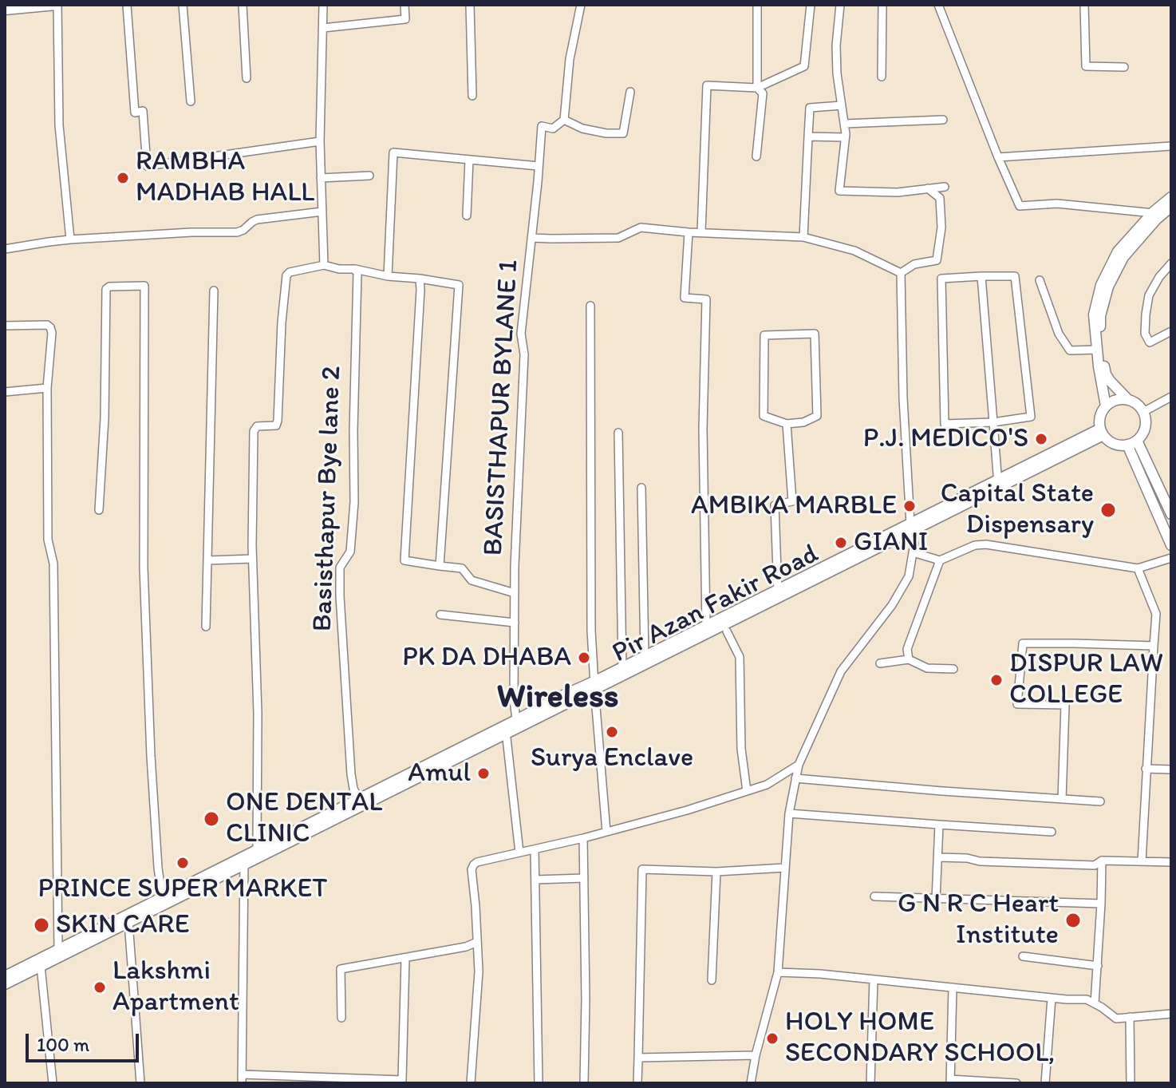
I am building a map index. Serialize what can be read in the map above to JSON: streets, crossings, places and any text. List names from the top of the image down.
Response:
{
  "streets": {
    "main road": ["Pir Azan Fakir Road"],
    "street": ["BASISTHAPUR BYLANE 1", "Basisthapur Bye lane 2"]
  },
  "crossings": [
    ["BASISTHAPUR BYLANE 1", "Pir Azan Fakir Road"],
    ["Basisthapur Bye lane 2", "Pir Azan Fakir Road"]
  ],
  "districts": ["Wireless"],
  "places": [
    "RAMBHA MADHAB HALL",
    "P.J. MEDICO'S",
    "AMBIKA MARBLE",
    "Capital State Dispensary",
    "GIANI",
    "PK DA DHABA",
    "DISPUR LAW COLLEGE",
    "Surya Enclave",
    "Amul",
    "ONE DENTAL CLINIC",
    "PRINCE SUPER MARKET",
    "G N R C Heart Institute",
    "SKIN CARE",
    "Lakshmi Apartment",
    "HOLY HOME SECONDARY SCHOOL,"
  ],
  "scale_bar": "100 m"
}
